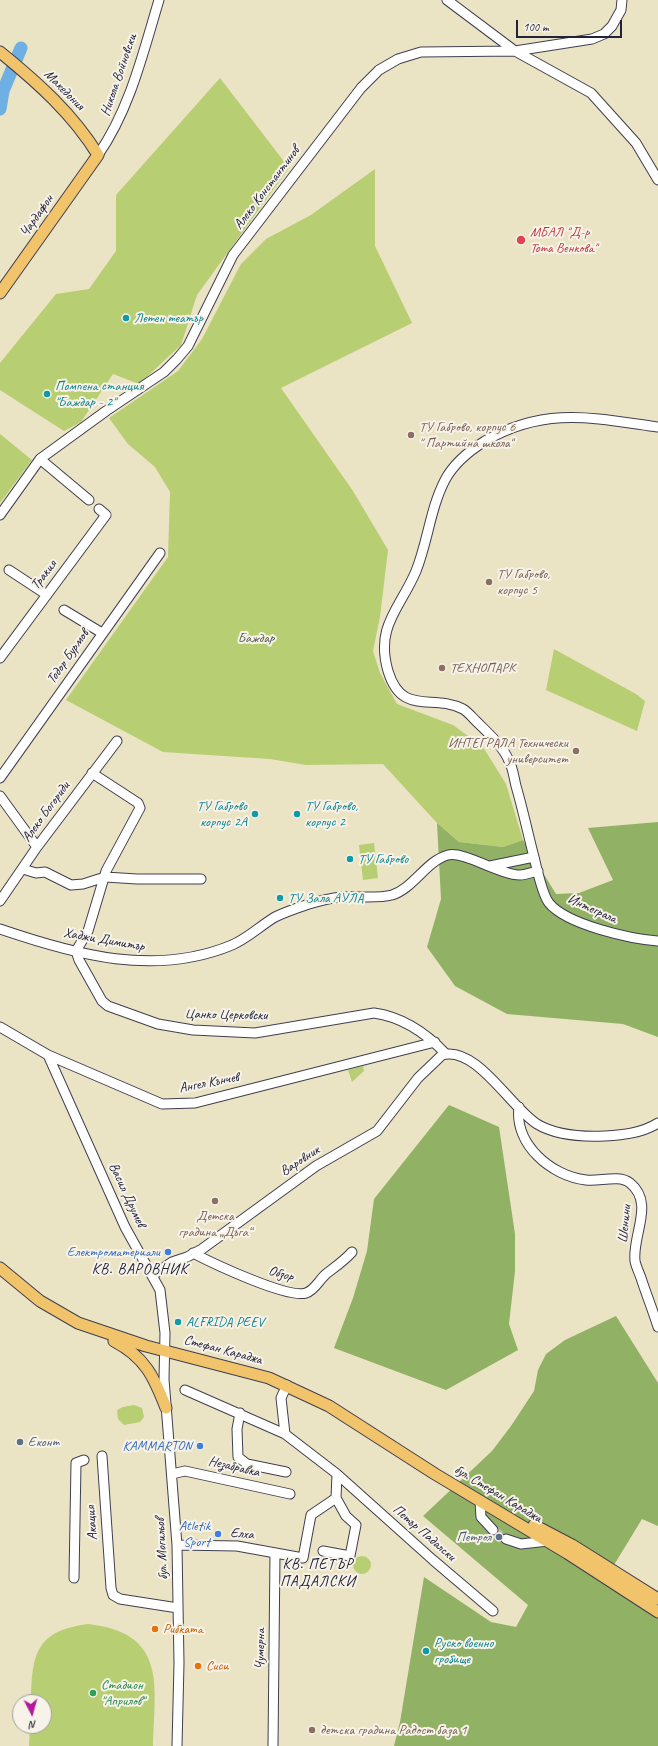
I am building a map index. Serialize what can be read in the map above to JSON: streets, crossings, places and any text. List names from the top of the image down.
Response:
{
  "streets": {
    "main road": [
      "Македония",
      "Чардафон",
      "Стефан Караджа",
      "бул. Стефан Караджа"
    ],
    "street": [
      "Никола Войновски",
      "Алеко Константинов",
      "Тракия",
      "Тодор Бурмов",
      "Алеко Богориди",
      "Интеграла",
      "Хаджи Димитър",
      "Цанко Церковски",
      "Ангел Кънчев",
      "Варовник",
      "Васил Друмев",
      "Шенини",
      "Обзор",
      "Незабравка",
      "Акация",
      "Петър Падалски",
      "Елха",
      "бул. Могильов",
      "Чумерна"
    ]
  },
  "crossings": [
    ["Никола Войновски", "Македония"],
    ["Никола Войновски", "Чардафон"],
    ["Македония", "Чардафон"],
    ["Интеграла", "Хаджи Димитър"],
    ["Хаджи Димитър", "Цанко Церковски"],
    ["Цанко Церковски", "Ангел Кънчев"],
    ["Цанко Церковски", "Варовник"],
    ["Ангел Кънчев", "Васил Друмев"],
    ["Варовник", "Васил Друмев"],
    ["Варовник", "Обзор"],
    ["Васил Друмев", "Стефан Караджа"],
    ["Васил Друмев", "бул. Могильов"],
    ["Стефан Караджа", "бул. Стефан Караджа"],
    ["Стефан Караджа", "бул. Могильов"],
    ["Незабравка", "бул. Могильов"],
    ["Акация", "бул. Могильов"],
    ["Елха", "бул. Могильов"],
    ["Елха", "Чумерна"]
  ],
  "districts": ["КВ. ВАРОВНИК", "КВ. ПЕТЪР ПАДАЛСКИ"],
  "parks": ["Баждар"],
  "places": [
    "МБАЛ \"Д-р Тота Венкова\"",
    "Летен театър",
    "Помпена станция \"Баждар - 2\"",
    "ТУ Габрово, корпус 6 '' Партийна школа''",
    "ТУ Габрово, корпус 5",
    "ТЕХНОПАРК",
    "ИНТЕГРАЛА Технически университет",
    "ТУ Габрово корпус 2А",
    "ТУ Габрово, корпус 2",
    "ТУ Габрово",
    "ТУ Зала АУЛА",
    "Детска градина „Дъга“",
    "Електроматериали",
    "ALFRIDA PEEV",
    "Еконт",
    "KAMMARTON",
    "Atletik Sport",
    "Петрол",
    "Рибката",
    "Руско военно гробище",
    "Сиси",
    "Стадион \"Априлов\"",
    "детска градина Радост база 1"
  ],
  "scale_bar": "100 m",
  "north": "bottom"
}
